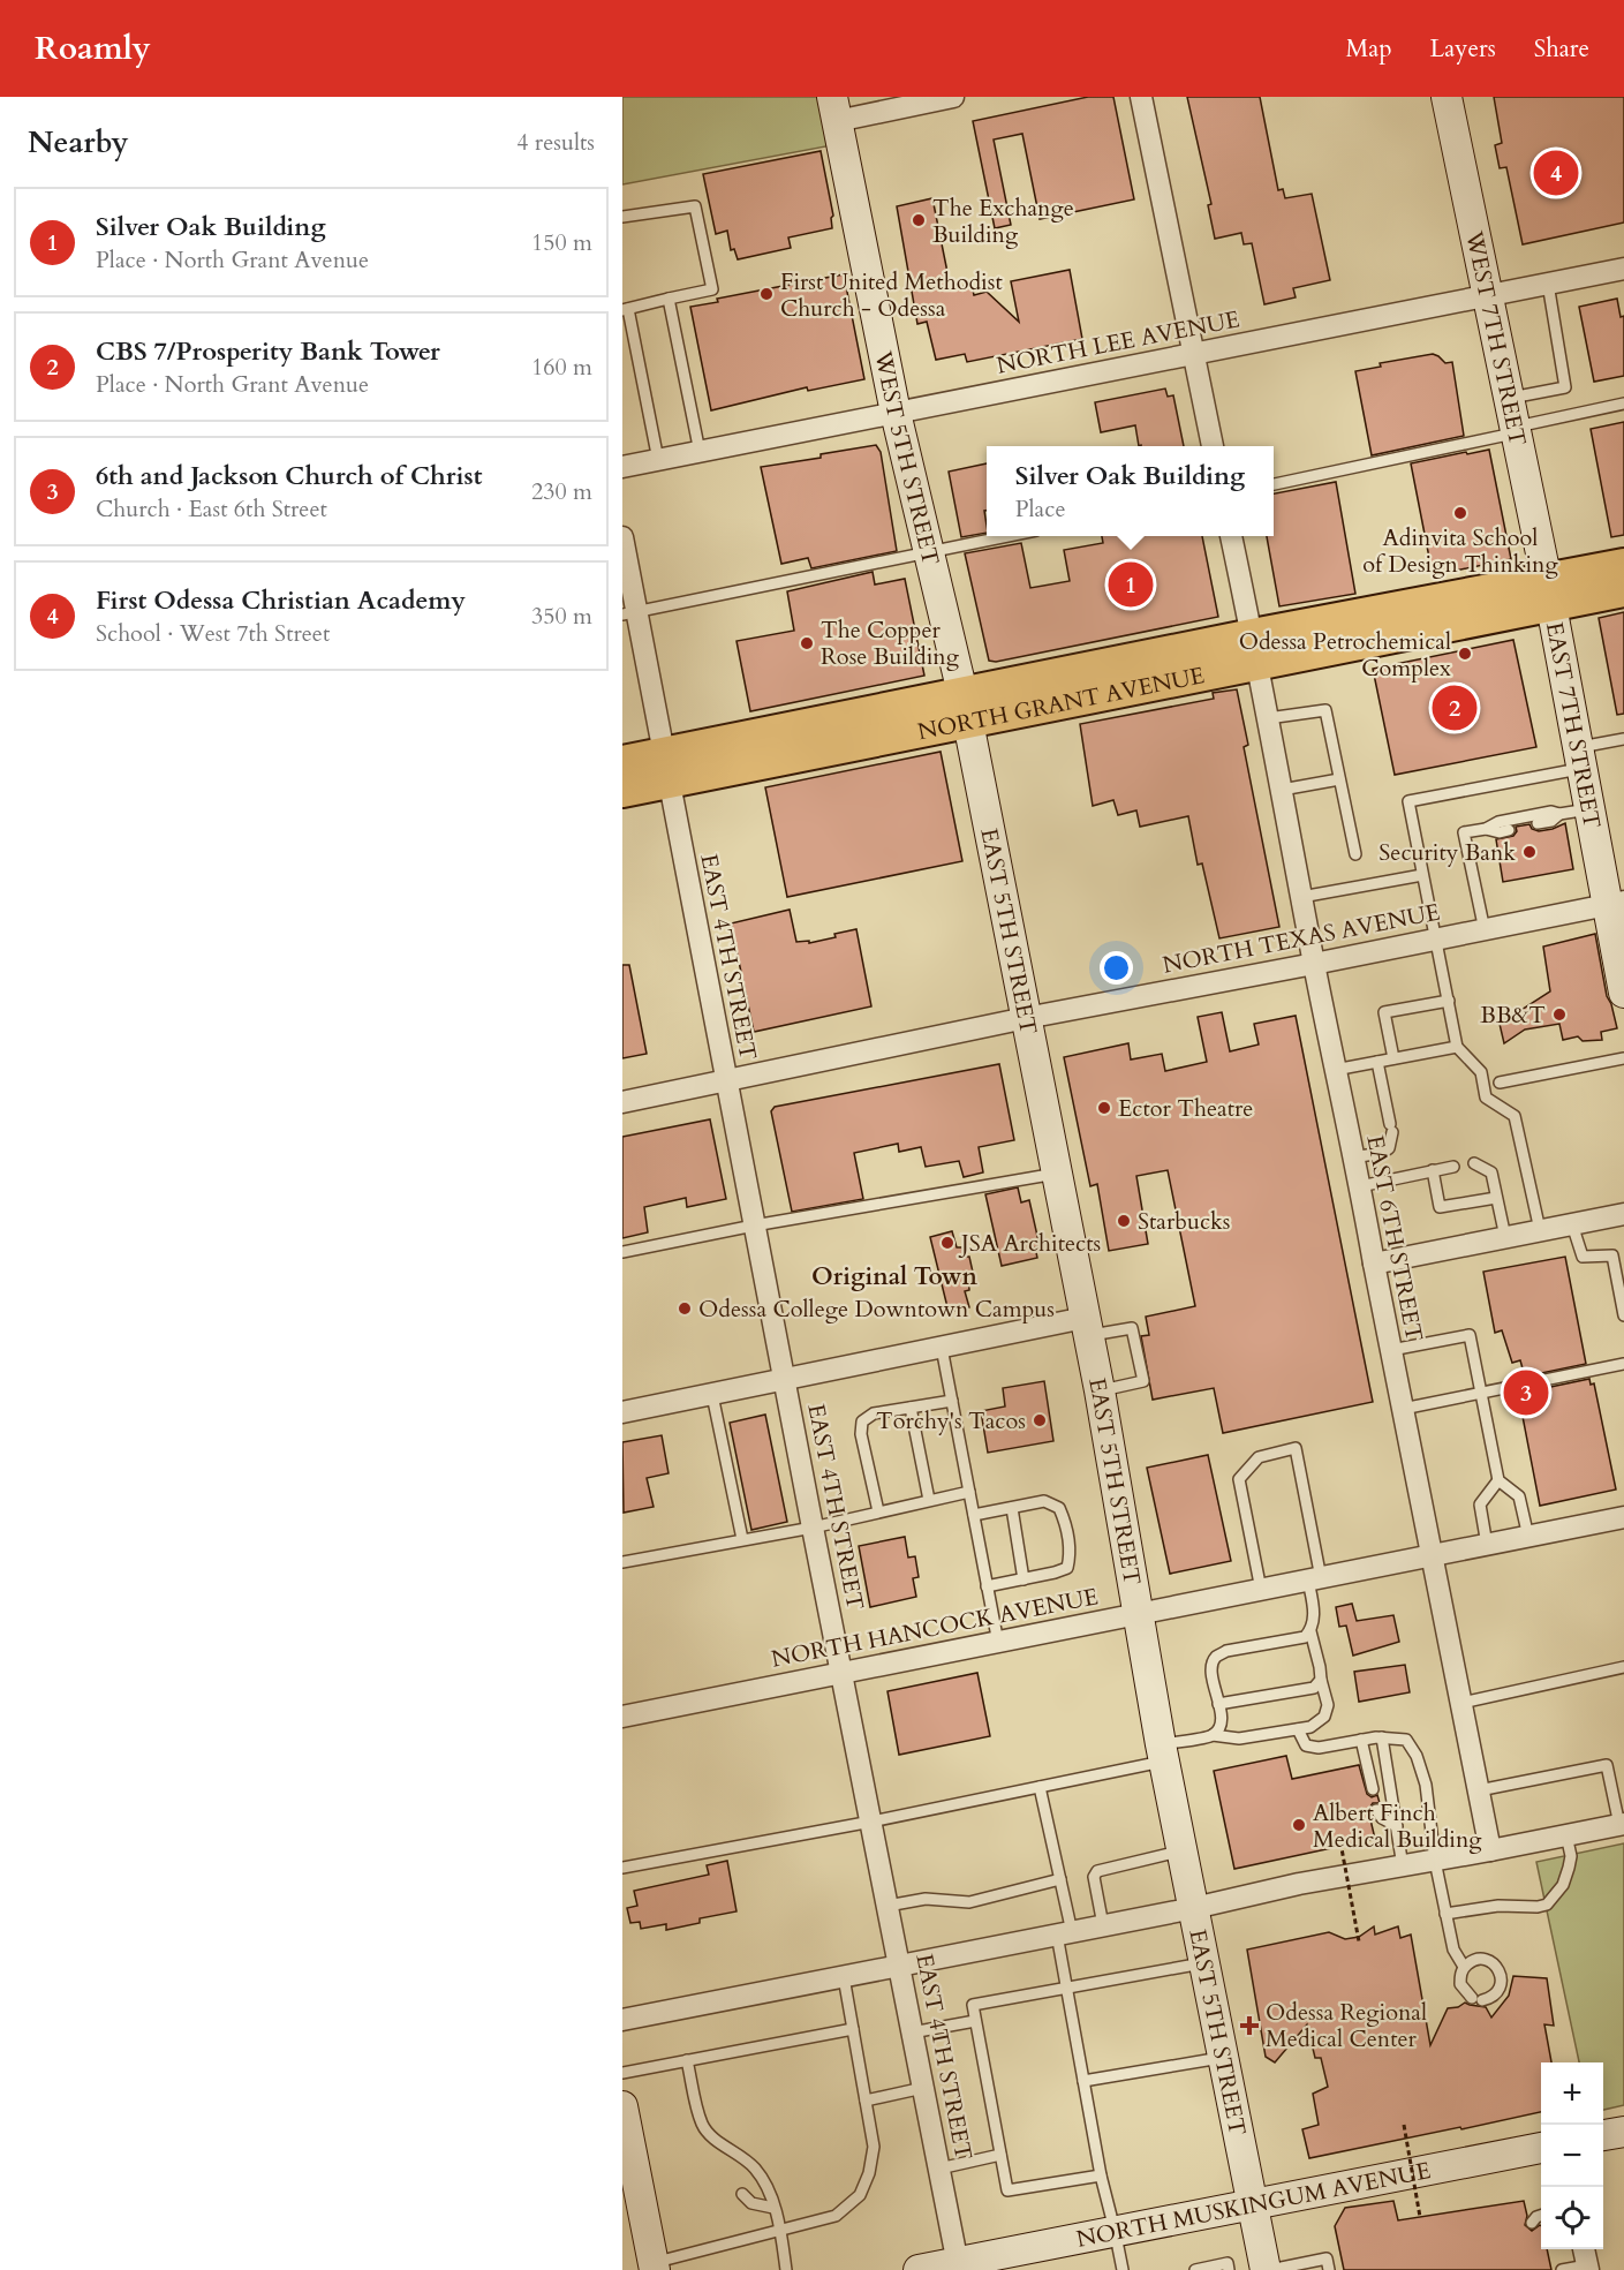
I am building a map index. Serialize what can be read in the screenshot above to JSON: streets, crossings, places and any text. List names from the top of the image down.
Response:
{
  "streets": {
    "main road": ["NORTH GRANT AVENUE"],
    "street": [
      "WEST 7TH STREET",
      "NORTH LEE AVENUE",
      "WEST 5TH STREET",
      "EAST 7TH STREET",
      "EAST 5TH STREET",
      "NORTH TEXAS AVENUE",
      "EAST 4TH STREET",
      "EAST 6TH STREET",
      "NORTH HANCOCK AVENUE",
      "NORTH MUSKINGUM AVENUE"
    ]
  },
  "crossings": [
    ["WEST 7TH STREET", "NORTH LEE AVENUE"],
    ["WEST 7TH STREET", "NORTH GRANT AVENUE"],
    ["WEST 7TH STREET", "EAST 7TH STREET"],
    ["NORTH LEE AVENUE", "WEST 5TH STREET"],
    ["WEST 5TH STREET", "NORTH GRANT AVENUE"],
    ["WEST 5TH STREET", "EAST 5TH STREET"],
    ["NORTH GRANT AVENUE", "EAST 7TH STREET"],
    ["NORTH GRANT AVENUE", "EAST 5TH STREET"],
    ["NORTH GRANT AVENUE", "EAST 4TH STREET"],
    ["NORTH GRANT AVENUE", "EAST 6TH STREET"],
    ["EAST 7TH STREET", "NORTH TEXAS AVENUE"],
    ["EAST 5TH STREET", "NORTH TEXAS AVENUE"],
    ["EAST 5TH STREET", "NORTH HANCOCK AVENUE"],
    ["EAST 5TH STREET", "NORTH MUSKINGUM AVENUE"],
    ["NORTH TEXAS AVENUE", "EAST 4TH STREET"],
    ["NORTH TEXAS AVENUE", "EAST 6TH STREET"],
    ["EAST 4TH STREET", "NORTH HANCOCK AVENUE"],
    ["EAST 4TH STREET", "NORTH MUSKINGUM AVENUE"],
    ["EAST 6TH STREET", "NORTH HANCOCK AVENUE"]
  ],
  "districts": ["Original Town"],
  "places": {
    "other": [
      "The Exchange Building",
      "First United Methodist Church - Odessa",
      "Adinvita School of Design Thinking",
      "The Copper Rose Building",
      "Odessa Petrochemical Complex",
      "Security Bank",
      "BB&T",
      "Ector Theatre",
      "Starbucks",
      "JSA Architects",
      "Odessa College Downtown Campus",
      "Torchy's Tacos",
      "Albert Finch Medical Building"
    ],
    "health": ["Odessa Regional Medical Center"]
  },
  "page": {
    "header": "Roamly",
    "nav": ["Map", "Layers", "Share"],
    "heading": ["Nearby", "4 results"],
    "pins": [
      "4",
      "1",
      "2",
      "3"
    ],
    "list": [
      {
        "mark": "1",
        "name": "Silver Oak Building",
        "note": "Place · North Grant Avenue",
        "value": "150 m"
      },
      {
        "mark": "2",
        "name": "CBS 7/Prosperity Bank Tower",
        "note": "Place · North Grant Avenue",
        "value": "160 m"
      },
      {
        "mark": "3",
        "name": "6th and Jackson Church of Christ",
        "note": "Church · East 6th Street",
        "value": "230 m"
      },
      {
        "mark": "4",
        "name": "First Odessa Christian Academy",
        "note": "School · West 7th Street",
        "value": "350 m"
      }
    ],
    "popup": ["Silver Oak Building", "Place"],
    "map_buttons": ["+", "−"]
  }
}
